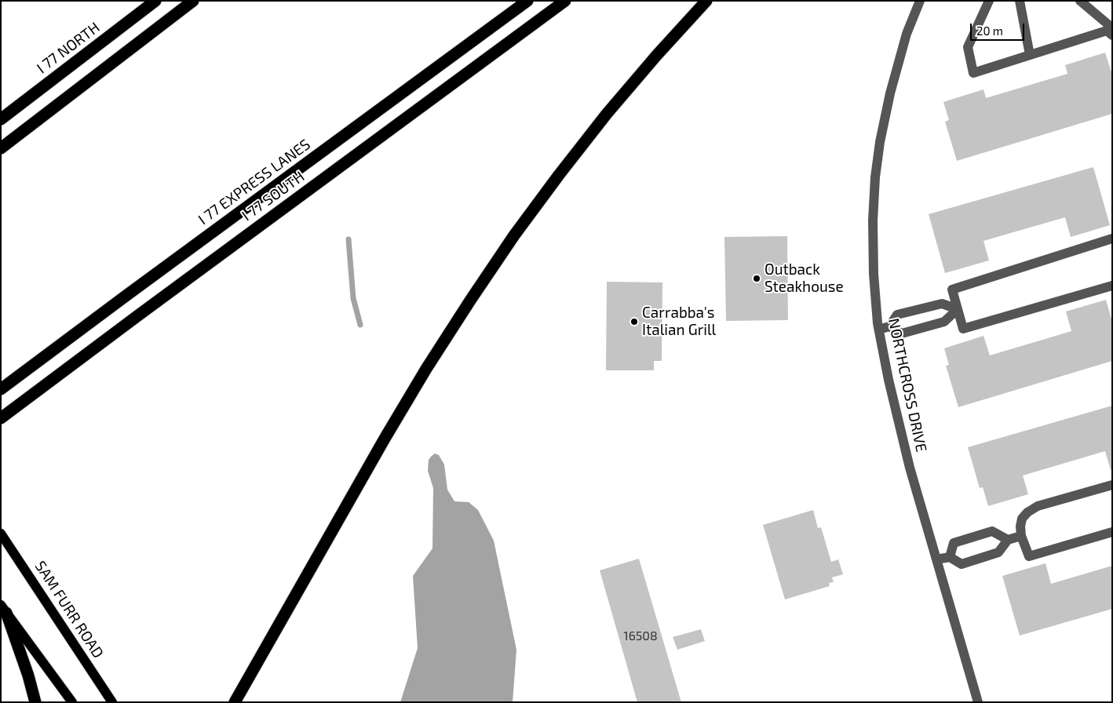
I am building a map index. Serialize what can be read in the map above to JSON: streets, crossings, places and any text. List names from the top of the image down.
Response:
{
  "streets": {
    "highway": ["I 77 NORTH", "I 77 EXPRESS LANES", "I 77 SOUTH"],
    "main road": ["SAM FURR ROAD"],
    "street": ["NORTHCROSS DRIVE"]
  },
  "places": ["Outback Steakhouse", "Carrabba's Italian Grill"],
  "house_numbers": ["16508"],
  "scale_bar": "20 m"
}
